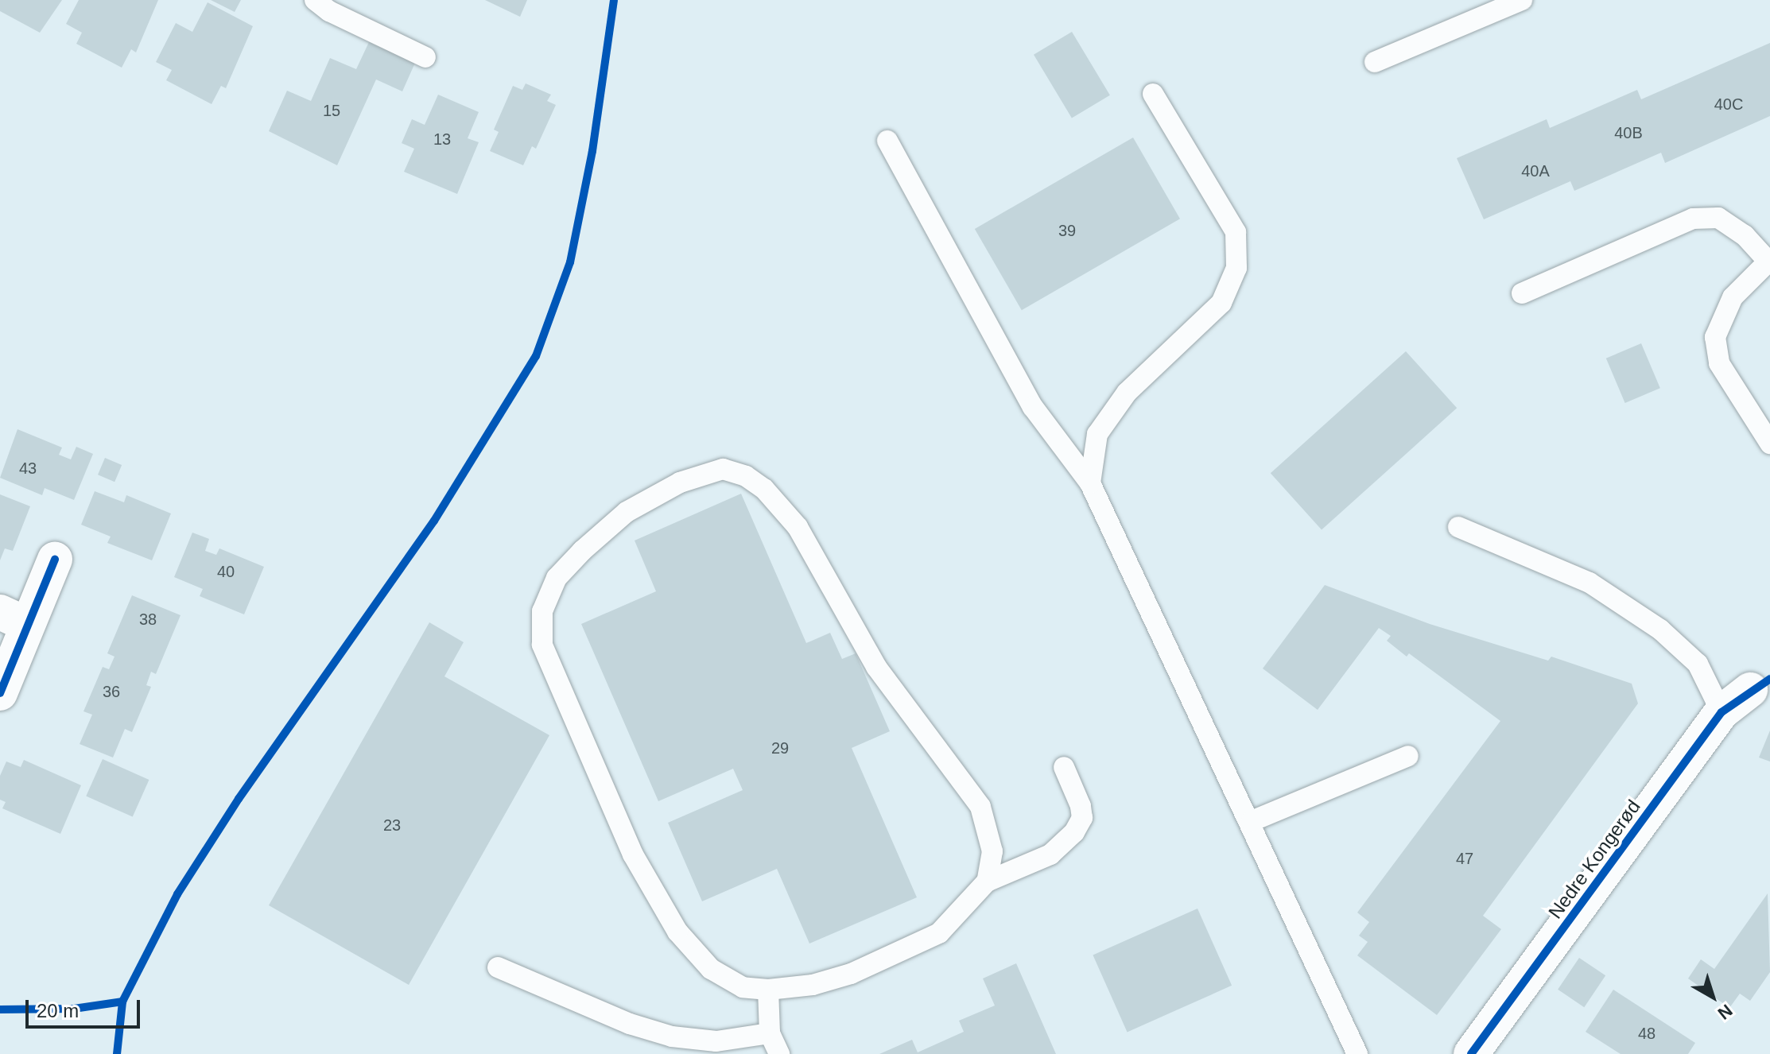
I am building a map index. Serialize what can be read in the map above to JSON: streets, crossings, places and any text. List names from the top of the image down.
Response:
{
  "streets": {
    "street": ["Nedre Kongerød"]
  },
  "house_numbers": [
    "40C",
    "15",
    "40B",
    "13",
    "40A",
    "39",
    "43",
    "40",
    "38",
    "36",
    "29",
    "23",
    "47",
    "48"
  ],
  "scale_bar": "20 m",
  "north": "bottom right"
}
